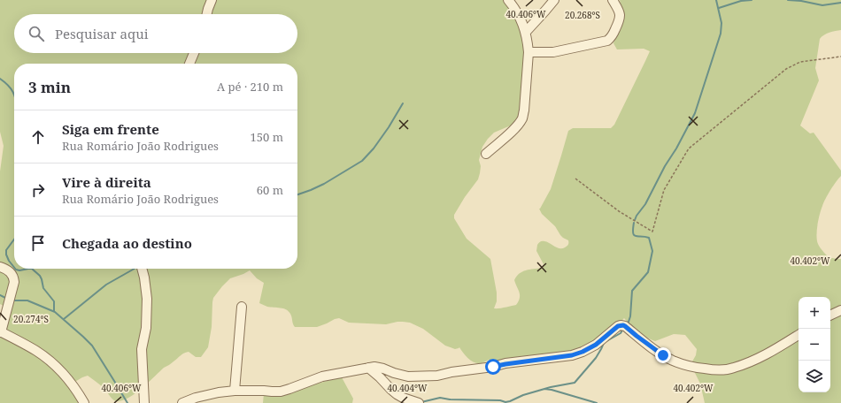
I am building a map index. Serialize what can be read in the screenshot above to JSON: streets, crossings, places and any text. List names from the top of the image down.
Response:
{
  "page": {
    "search": "Pesquisar aqui",
    "heading": ["3 min", "A pé · 210 m"],
    "list": [
      ["Siga em frente", "Rua Romário João Rodrigues", "150 m"],
      ["Vire à direita", "Rua Romário João Rodrigues", "60 m"],
      "Chegada ao destino"
    ],
    "map_buttons": ["+", "−"]
  },
  "coordinates": [
    "40.406°W",
    "20.268°S",
    "40.402°W",
    "20.274°S",
    "40.404°W"
  ]
}
